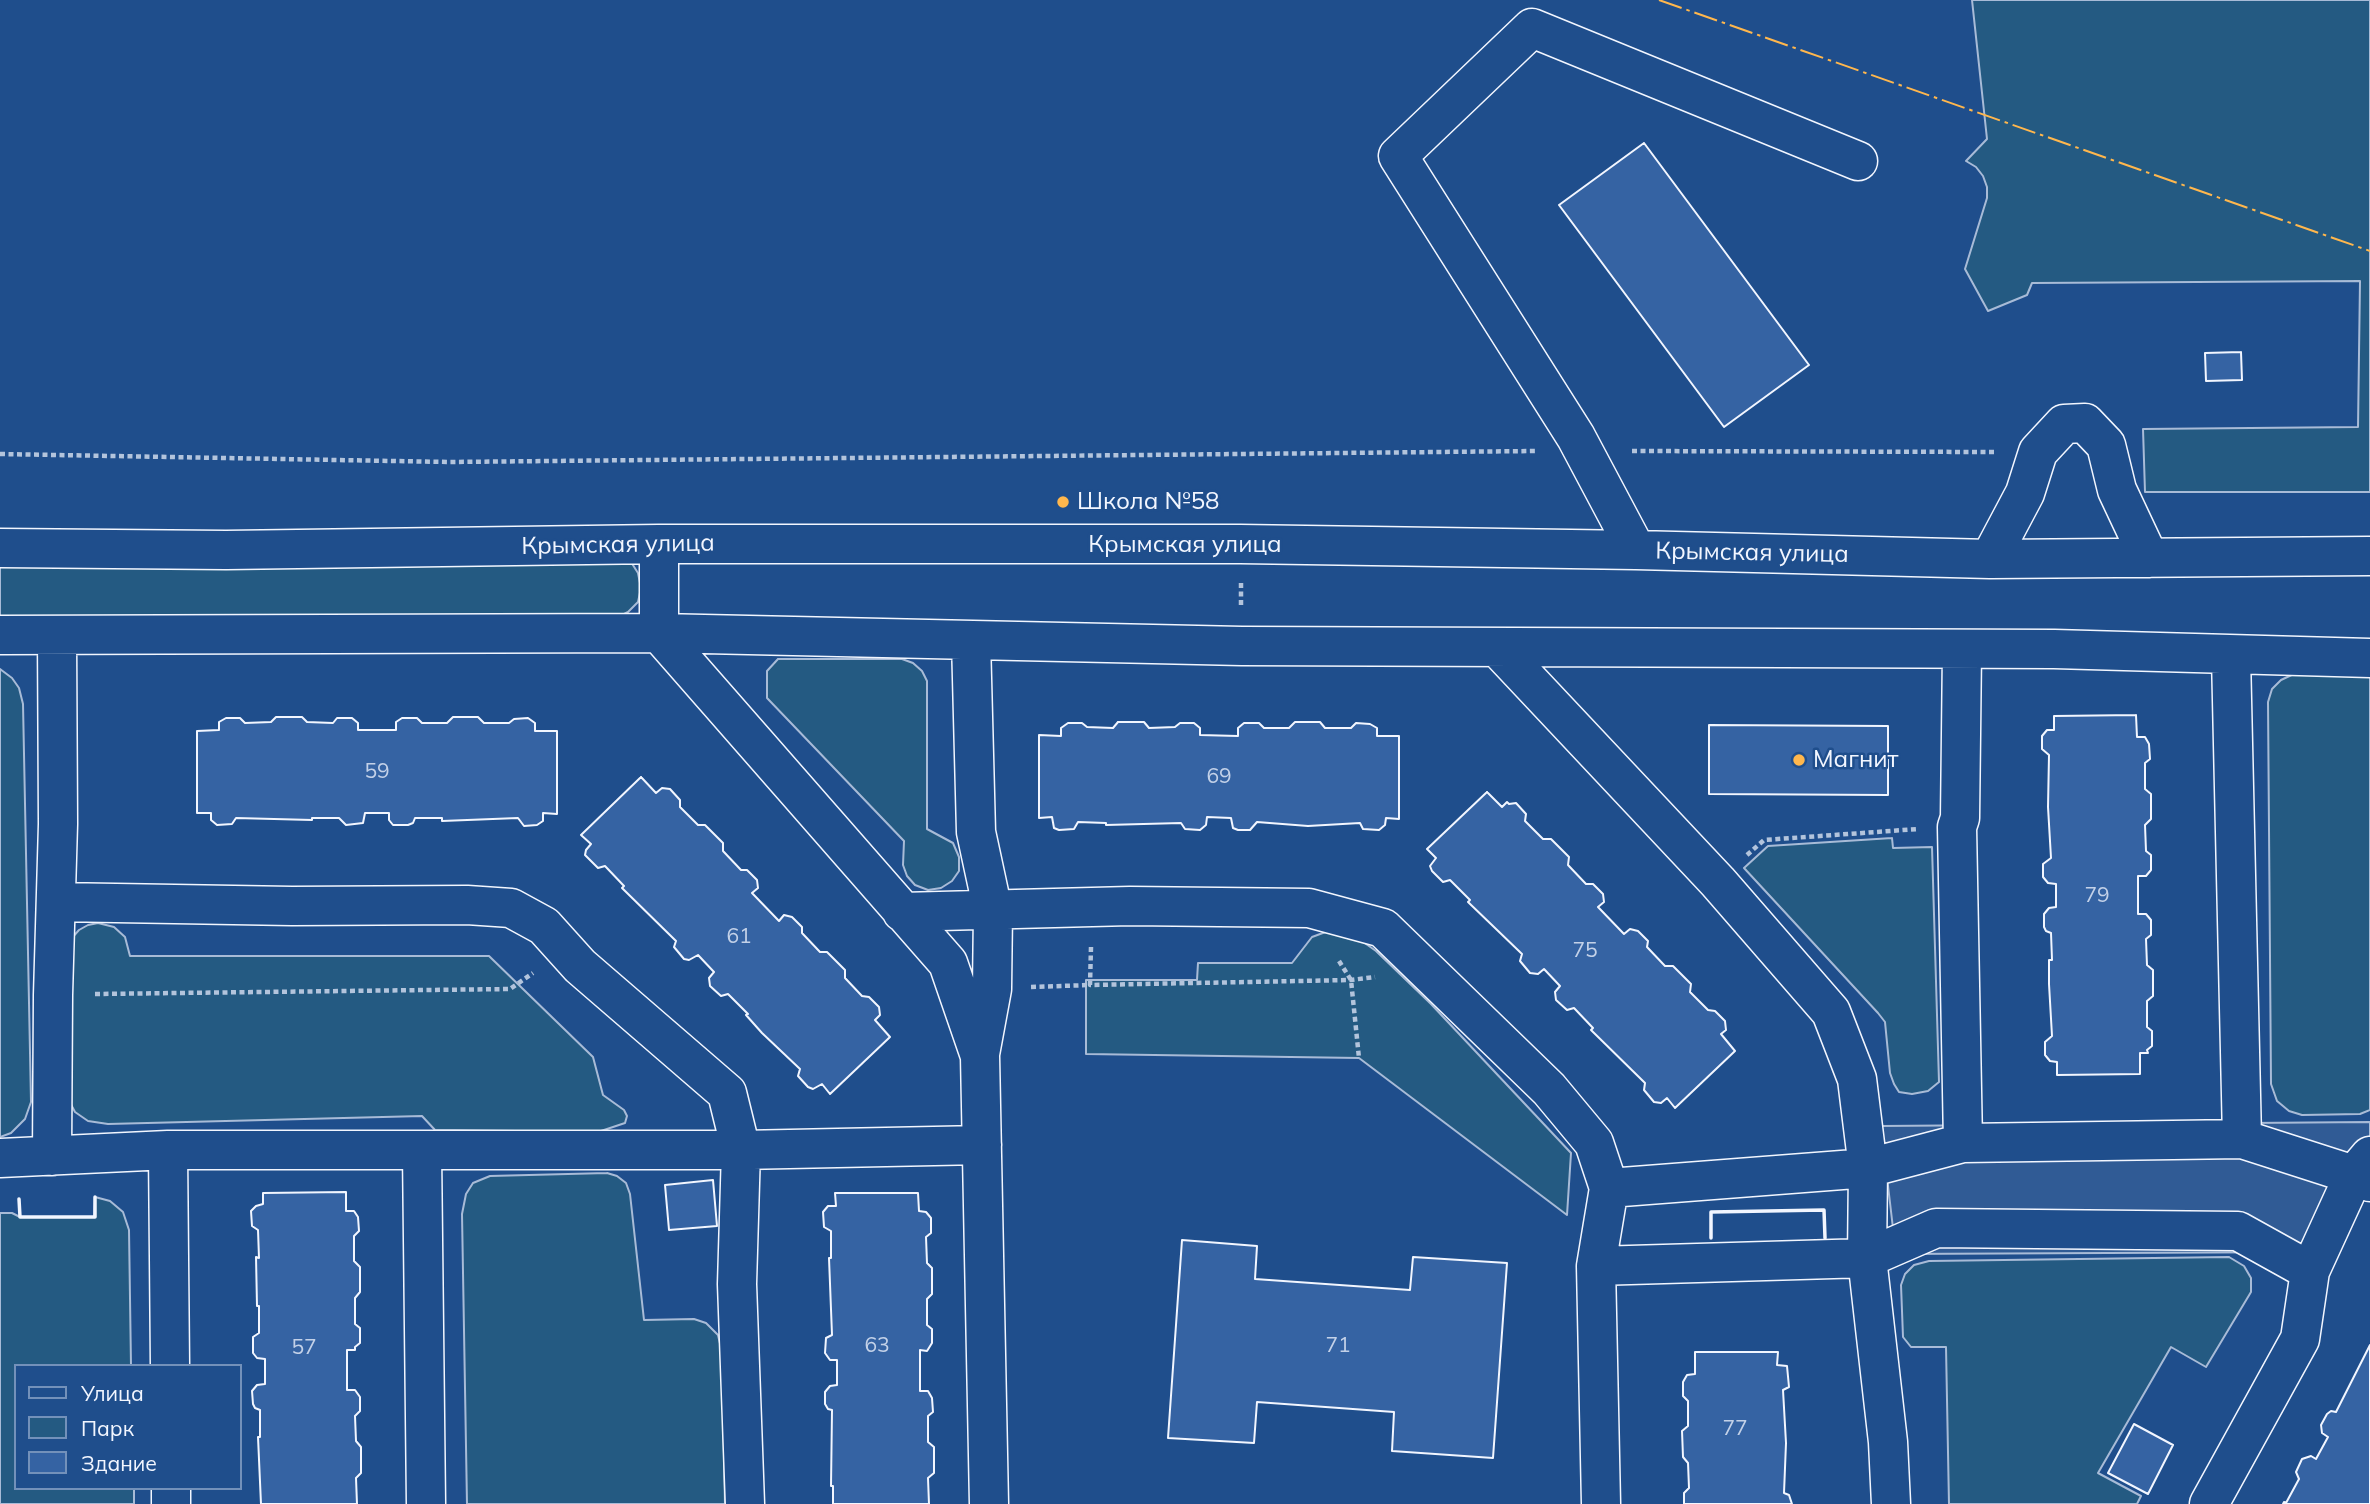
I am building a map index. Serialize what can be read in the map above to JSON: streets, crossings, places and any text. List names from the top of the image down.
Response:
{
  "streets": {
    "street": ["Крымская улица"]
  },
  "places": ["Школа №58", "Магнит"],
  "house_numbers": [
    "59",
    "69",
    "79",
    "61",
    "75",
    "63",
    "71",
    "57",
    "77"
  ],
  "legend": ["Улица", "Парк", "Здание"]
}
